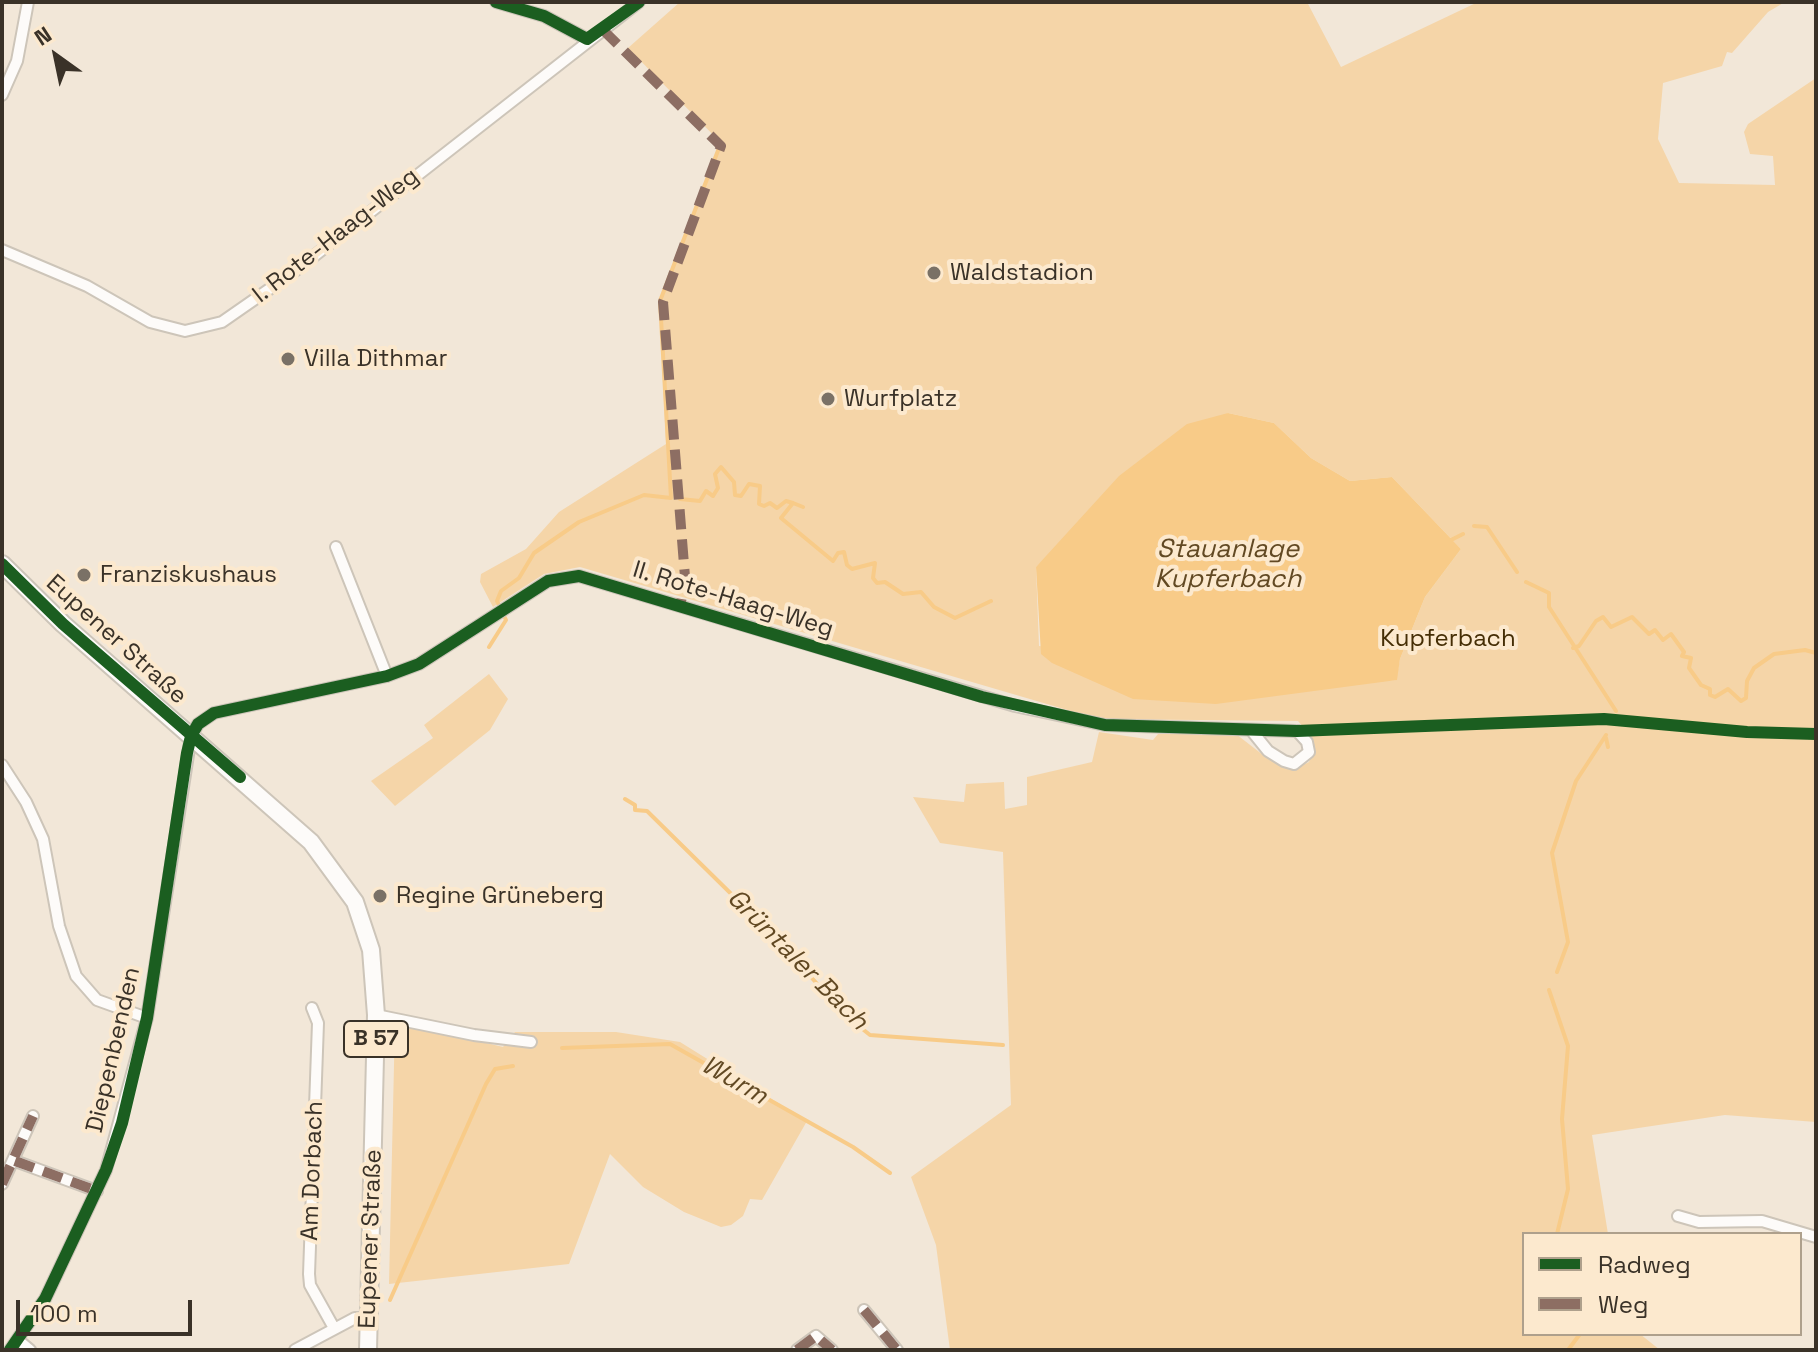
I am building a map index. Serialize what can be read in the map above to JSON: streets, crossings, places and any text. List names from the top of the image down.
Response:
{
  "streets": {
    "main road": ["Eupener Straße", "B 57"],
    "street": [
      "I. Rote-Haag-Weg",
      "II. Rote-Haag-Weg",
      "Diepenbenden",
      "Am Dorbach"
    ]
  },
  "crossings": [
    ["II. Rote-Haag-Weg", "Eupener Straße"],
    ["II. Rote-Haag-Weg", "Diepenbenden"],
    ["Eupener Straße", "Diepenbenden"]
  ],
  "water": ["Stauanlage Kupferbach", "Grüntaler Bach", "Wurm"],
  "parks": ["Kupferbach"],
  "places": [
    "Waldstadion",
    "Villa Dithmar",
    "Wurfplatz",
    "Franziskushaus",
    "Regine Grüneberg"
  ],
  "legend": ["Radweg", "Weg"],
  "scale_bar": "100 m",
  "north": "top left"
}
